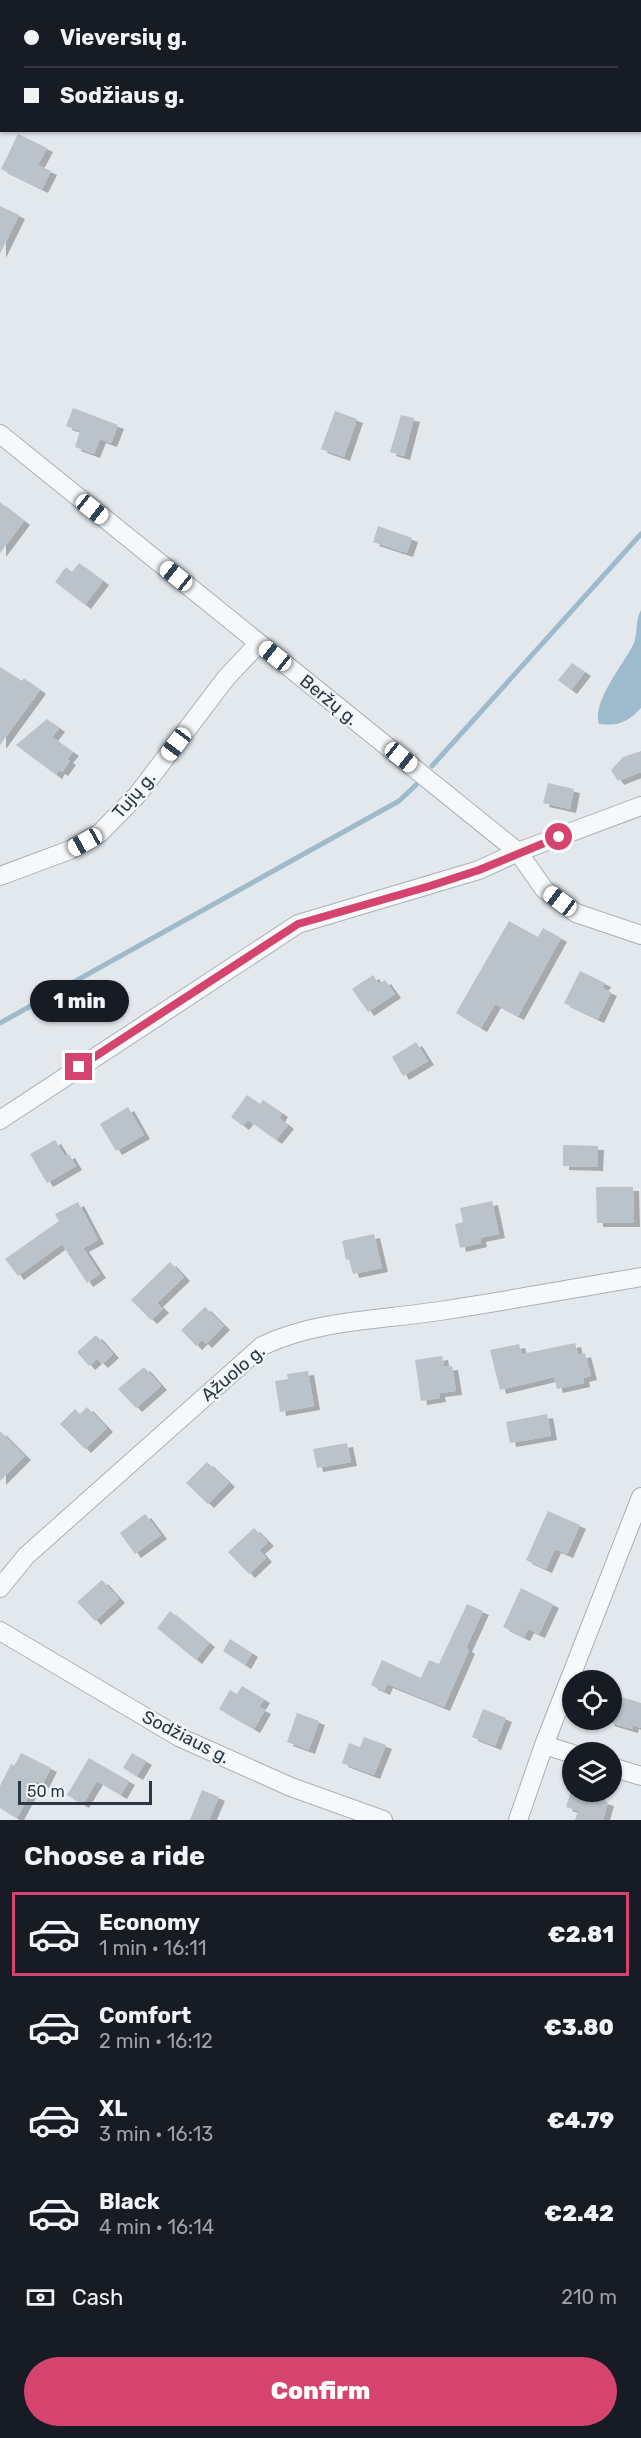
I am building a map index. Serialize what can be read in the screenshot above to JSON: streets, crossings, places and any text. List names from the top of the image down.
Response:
{
  "streets": {
    "street": [
      "Beržų g.",
      "Tujų g.",
      "Ąžuolo g.",
      "Sodžiaus g."
    ]
  },
  "crossings": [
    ["Beržų g.", "Tujų g."]
  ],
  "scale_bar": "50 m",
  "page": {
    "banner": ["Vieversių g.", "Sodžiaus g."],
    "bubble": "1 min",
    "scale": "50 m",
    "heading": "Choose a ride",
    "list": [
      {
        "name": "Economy",
        "note": "1 min · 16:11",
        "value": "€2.81"
      },
      {
        "name": "Comfort",
        "note": "2 min · 16:12",
        "value": "€3.80"
      },
      {
        "name": "XL",
        "note": "3 min · 16:13",
        "value": "€4.79"
      },
      {
        "name": "Black",
        "note": "4 min · 16:14",
        "value": "€2.42"
      }
    ],
    "pay": ["Cash", "210 m"],
    "buttons": "Confirm"
  }
}
